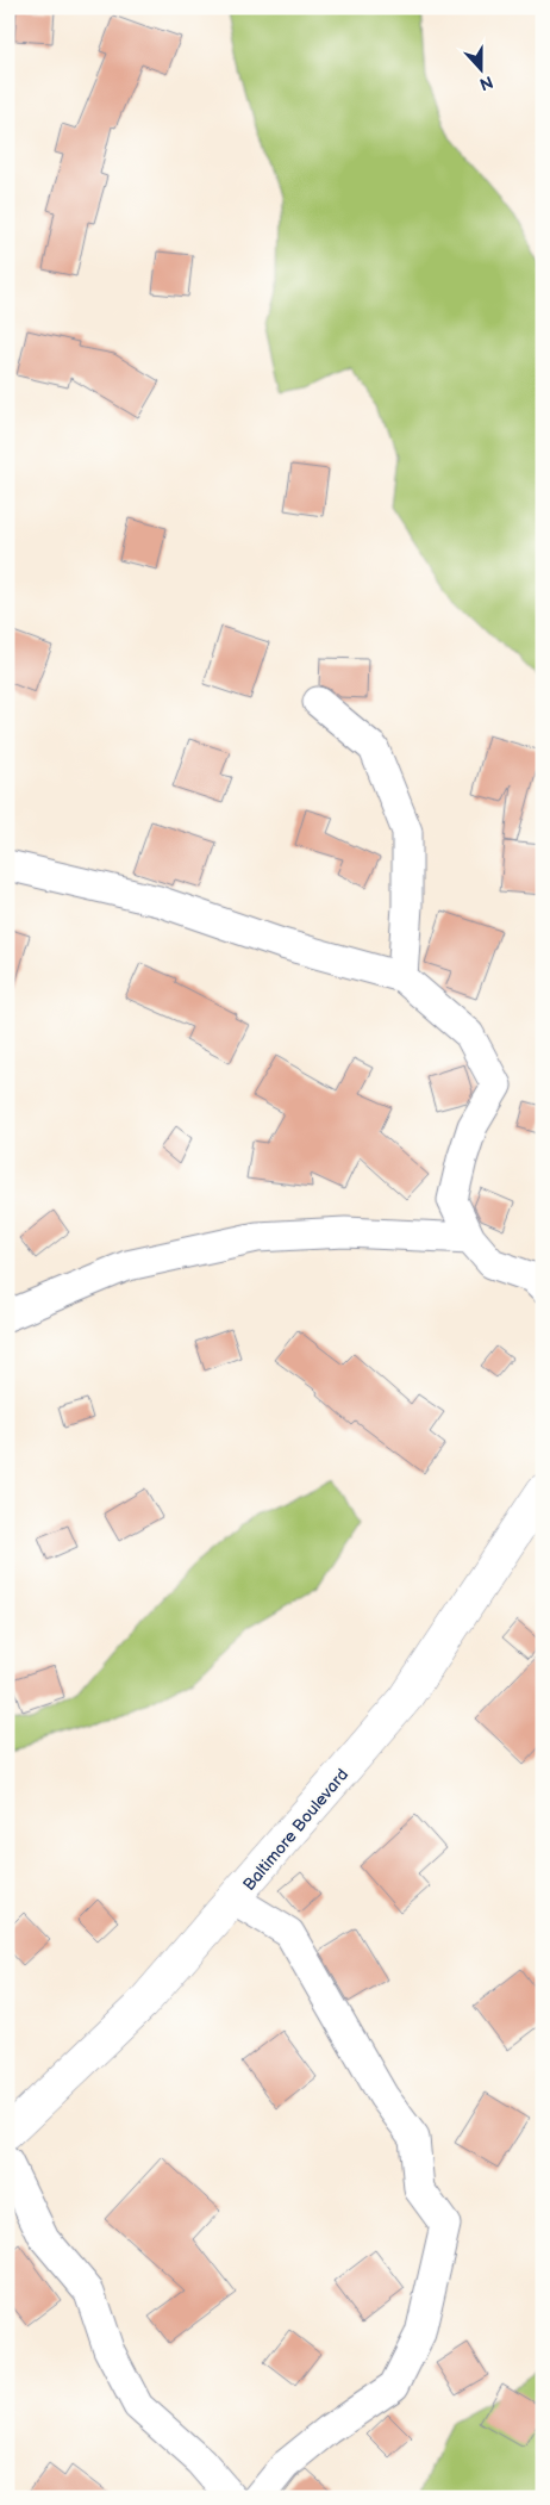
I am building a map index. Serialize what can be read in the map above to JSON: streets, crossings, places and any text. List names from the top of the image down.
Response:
{
  "streets": {
    "highway": ["Baltimore Boulevard"]
  },
  "north": "bottom"
}
